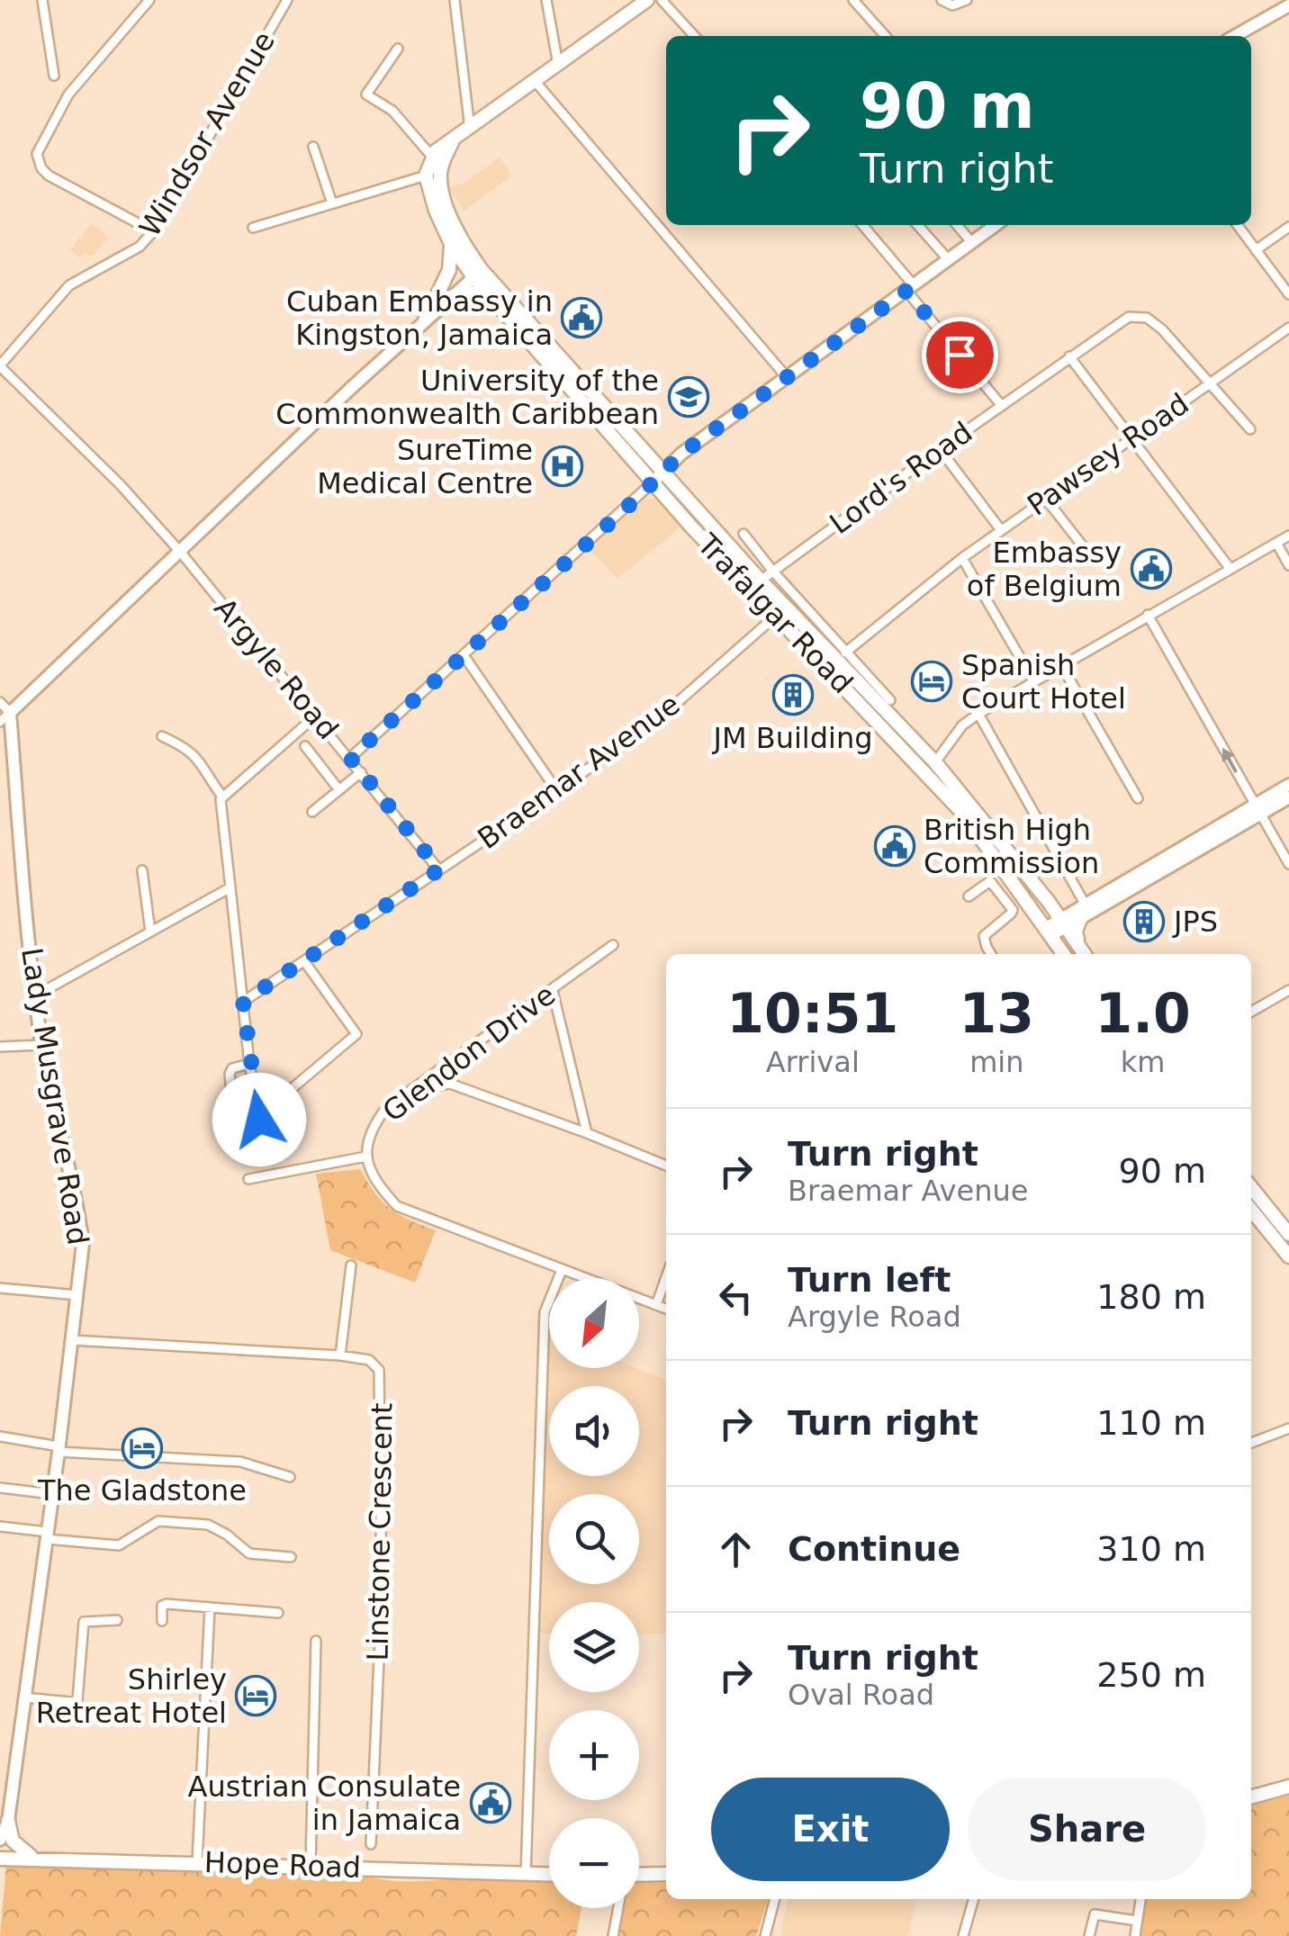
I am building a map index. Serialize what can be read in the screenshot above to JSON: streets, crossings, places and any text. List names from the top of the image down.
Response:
{
  "streets": {
    "main road": ["Trafalgar Road", "Lady Musgrave Road", "Hope Road"],
    "street": [
      "Windsor Avenue",
      "Pawsey Road",
      "Lord's Road",
      "Argyle Road",
      "Braemar Avenue",
      "Glendon Drive",
      "Linstone Crescent"
    ]
  },
  "crossings": [
    ["Windsor Avenue", "Argyle Road"],
    ["Pawsey Road", "Lord's Road"],
    ["Lord's Road", "Trafalgar Road"],
    ["Trafalgar Road", "Braemar Avenue"],
    ["Argyle Road", "Braemar Avenue"],
    ["Lady Musgrave Road", "Linstone Crescent"]
  ],
  "places": {
    "public building": [
      "Cuban Embassy in Kingston, Jamaica",
      "Embassy of Belgium",
      "British High Commission",
      "Austrian Consulate in Jamaica"
    ],
    "school or university": ["University of the Commonwealth Caribbean"],
    "hospital": ["SureTime Medical Centre"],
    "hotel": ["Spanish Court Hotel", "The Gladstone", "Shirley Retreat Hotel"],
    "building": ["JM Building", "JPS"]
  },
  "north": "bottom left",
  "page": {
    "turn": ["90 m", "Turn right"],
    "eta": [
      "10:51",
      "Arrival",
      "13",
      "min",
      "1.0",
      "km"
    ],
    "list": [
      {
        "name": "Turn right",
        "note": "Braemar Avenue",
        "value": "90 m"
      },
      {
        "name": "Turn left",
        "note": "Argyle Road",
        "value": "180 m"
      },
      {
        "name": "Turn right",
        "value": "110 m"
      },
      {
        "name": "Continue",
        "value": "310 m"
      },
      {
        "name": "Turn right",
        "note": "Oval Road",
        "value": "250 m"
      }
    ],
    "map_buttons": ["+", "−"],
    "buttons": ["Exit", "Share"]
  }
}
